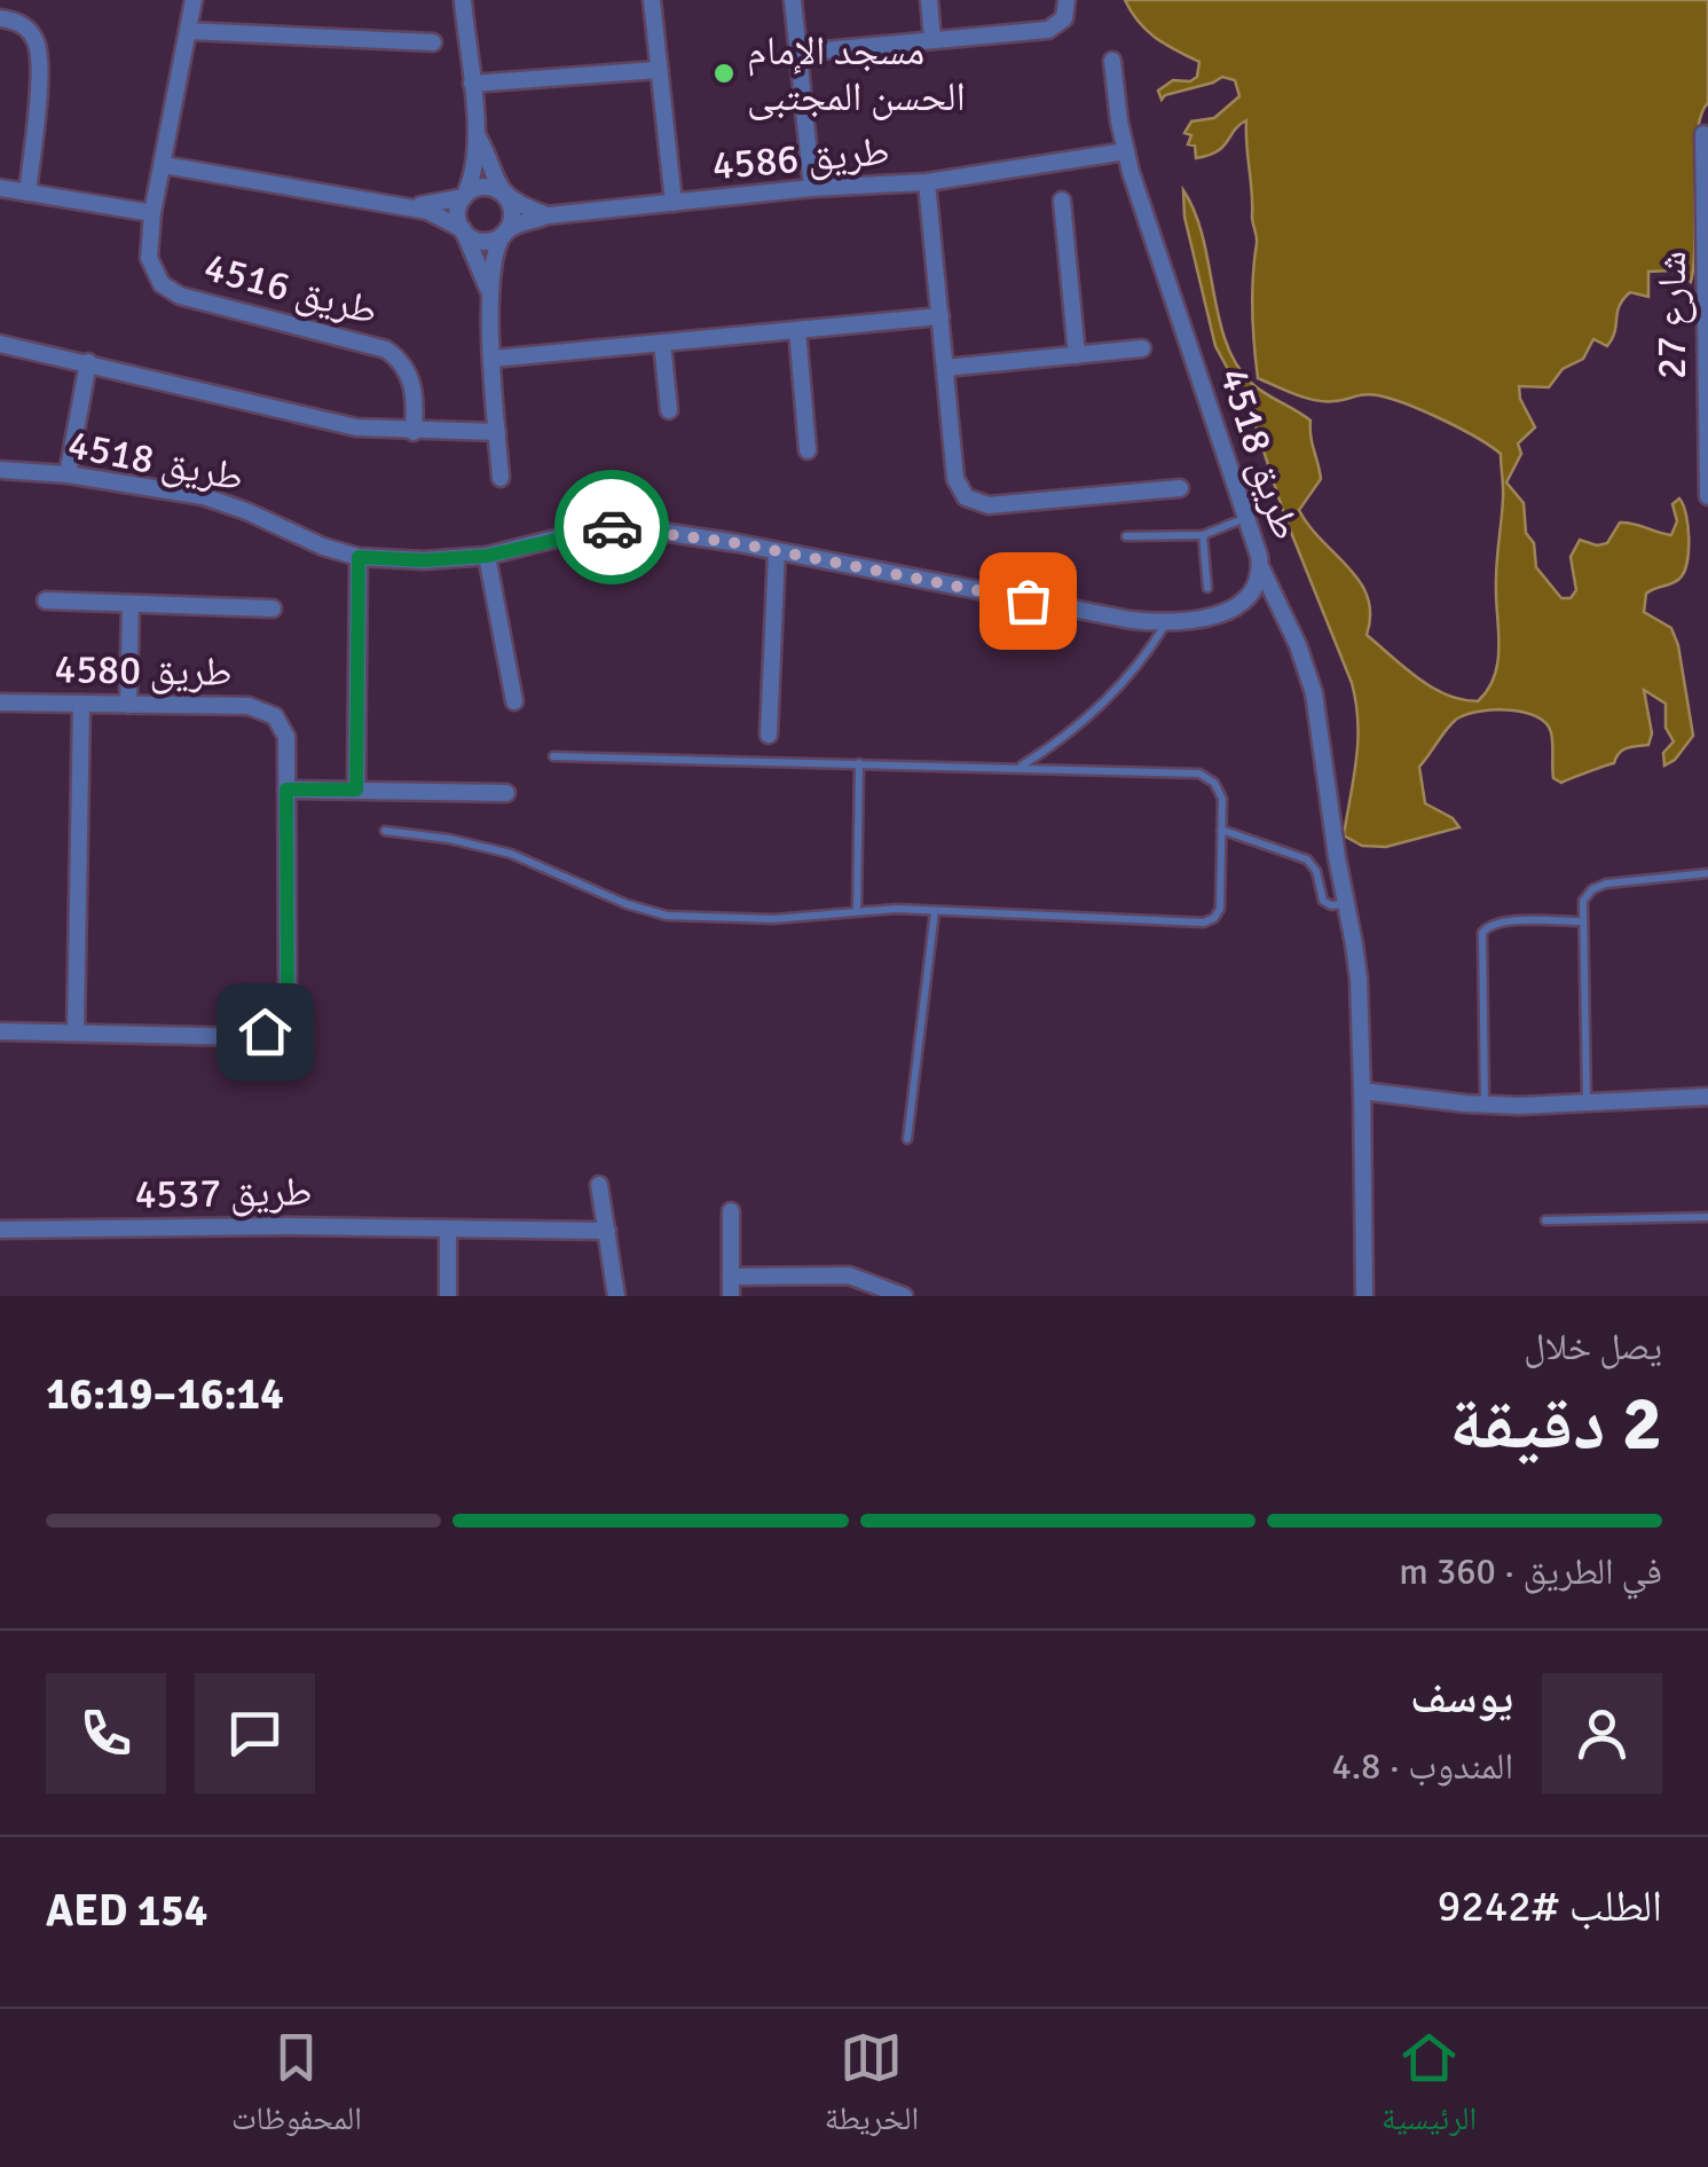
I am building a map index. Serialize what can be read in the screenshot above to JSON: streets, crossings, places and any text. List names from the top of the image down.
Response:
{
  "streets": {
    "street": [
      "طريق 4586",
      "طريق 4516",
      "شارع 27",
      "طريق 4518",
      "طريق 4580",
      "طريق 4537"
    ]
  },
  "crossings": [
    ["طريق 4586", "طريق 4518"]
  ],
  "places": ["مسجد الإمام الحسن المجتبى"],
  "page": {
    "heading": ["2 دقيقة", "يصل خلال", "16:14–16:19"],
    "panel": [
      "يوسف",
      "المندوب · 4.8",
      "الطلب #9242",
      "AED 154"
    ],
    "bar": "في الطريق · 360 m",
    "tabs": ["الرئيسية", "الخريطة", "المحفوظات"]
  }
}
